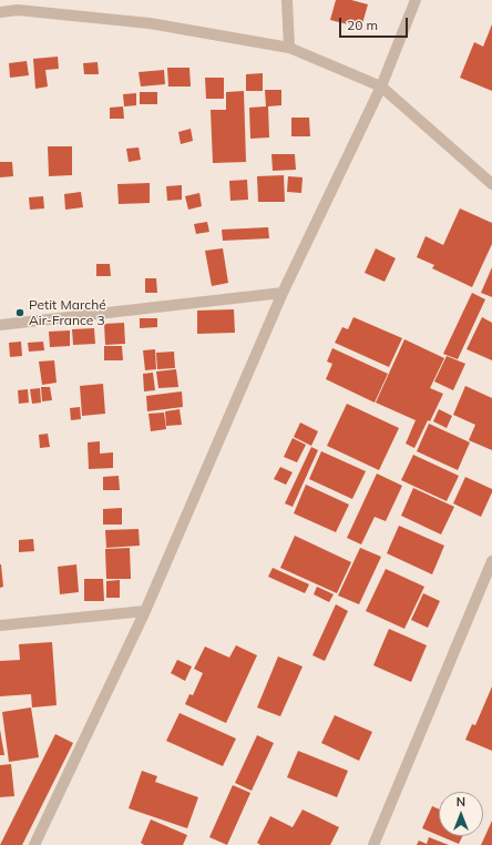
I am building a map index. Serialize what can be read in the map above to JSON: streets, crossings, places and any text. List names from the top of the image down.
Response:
{
  "places": ["Petit Marché Air-France 3"],
  "scale_bar": "20 m",
  "north": "top"
}
